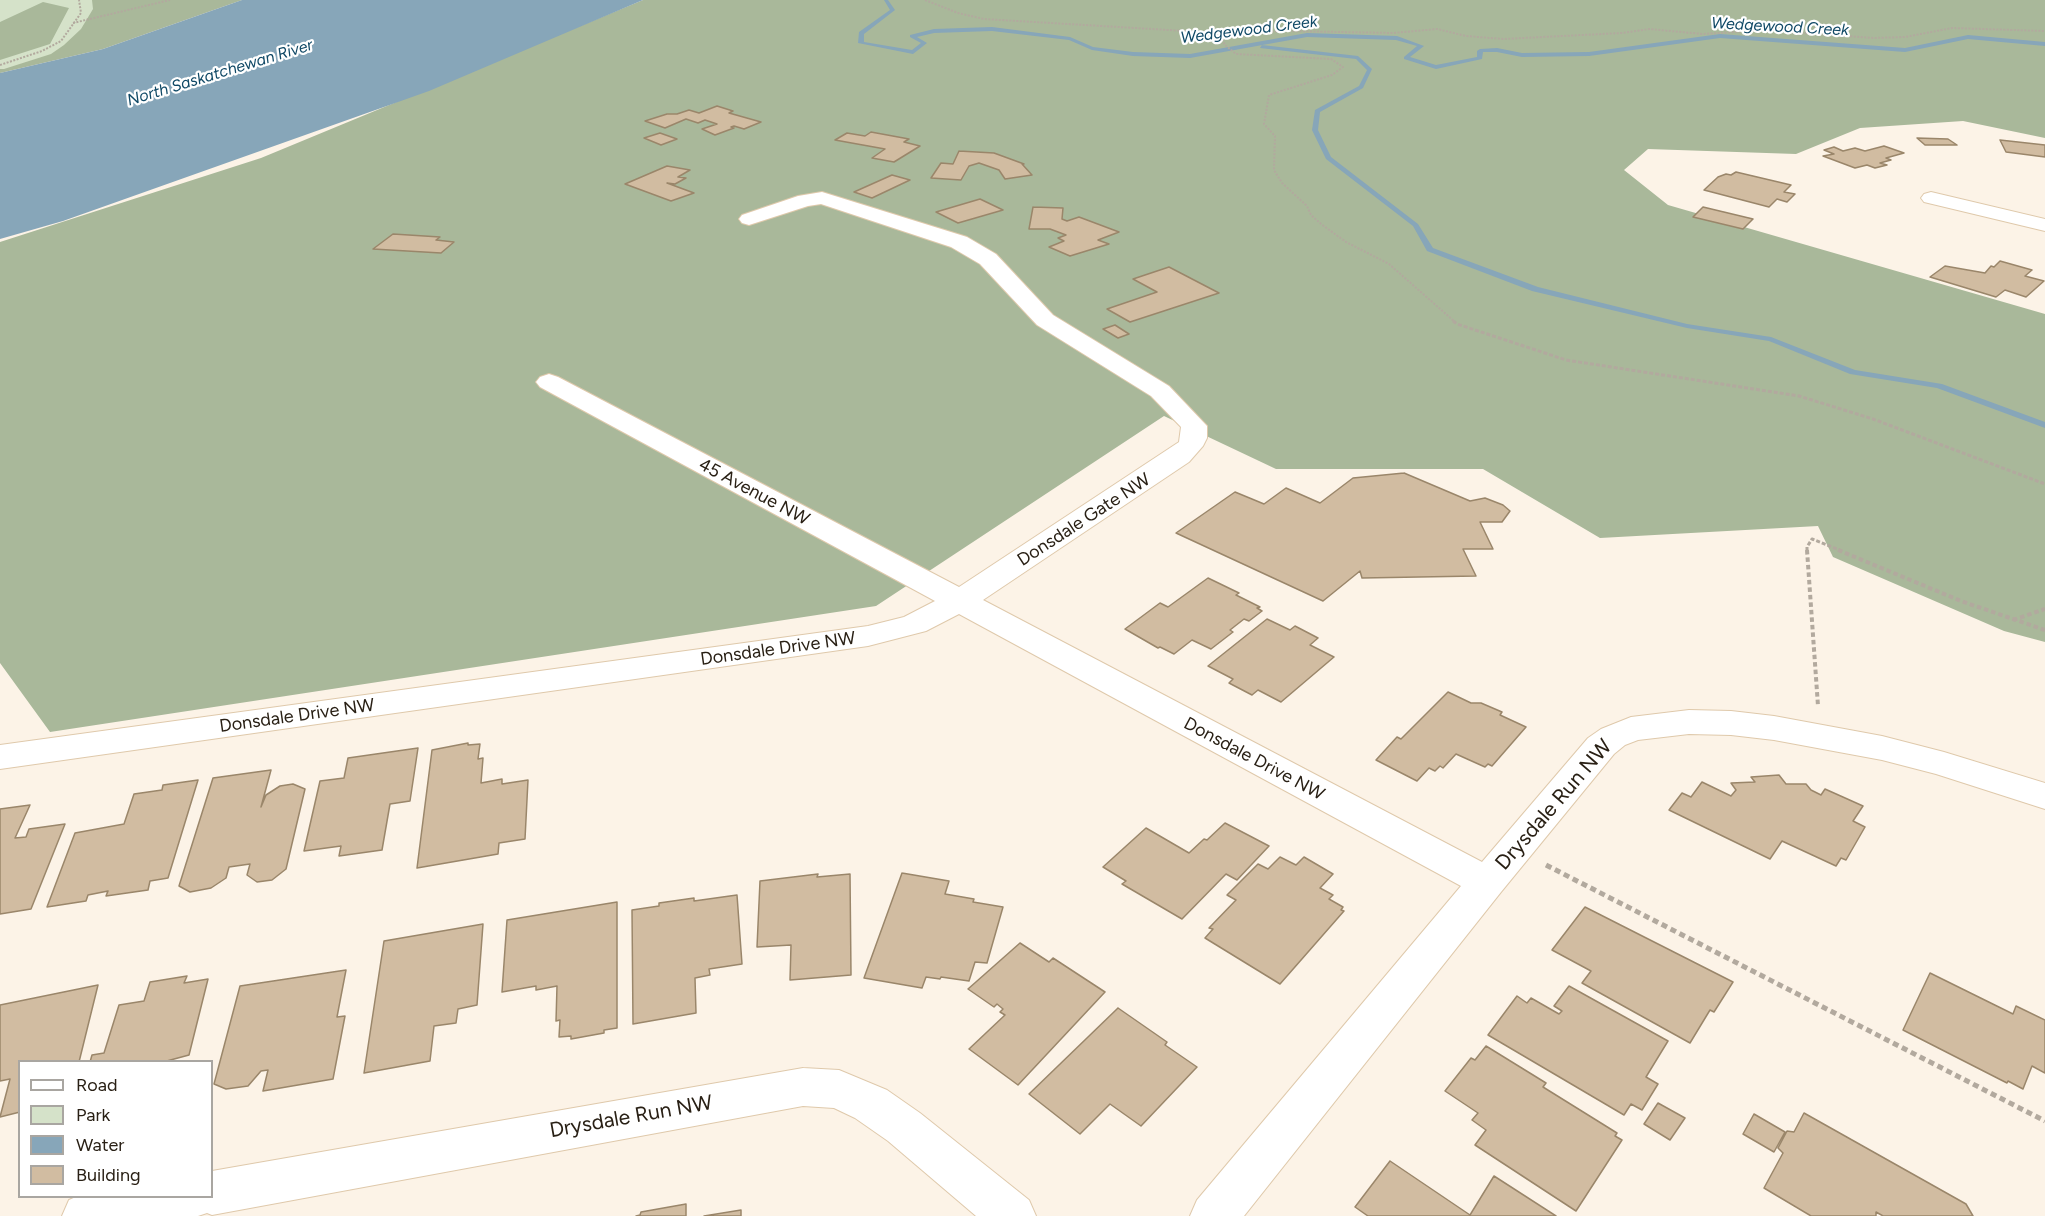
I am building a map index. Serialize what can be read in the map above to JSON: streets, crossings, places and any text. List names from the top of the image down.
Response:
{
  "streets": {
    "street": [
      "45 Avenue NW",
      "Donsdale Gate NW",
      "Donsdale Drive NW",
      "Drysdale Run NW"
    ]
  },
  "crossings": [
    ["45 Avenue NW", "Donsdale Gate NW"],
    ["45 Avenue NW", "Donsdale Drive NW"],
    ["Donsdale Gate NW", "Donsdale Drive NW"],
    ["Donsdale Drive NW", "Drysdale Run NW"]
  ],
  "water": ["Wedgewood Creek", "North Saskatchewan River"],
  "legend": [
    "Road",
    "Park",
    "Water",
    "Building"
  ]
}
